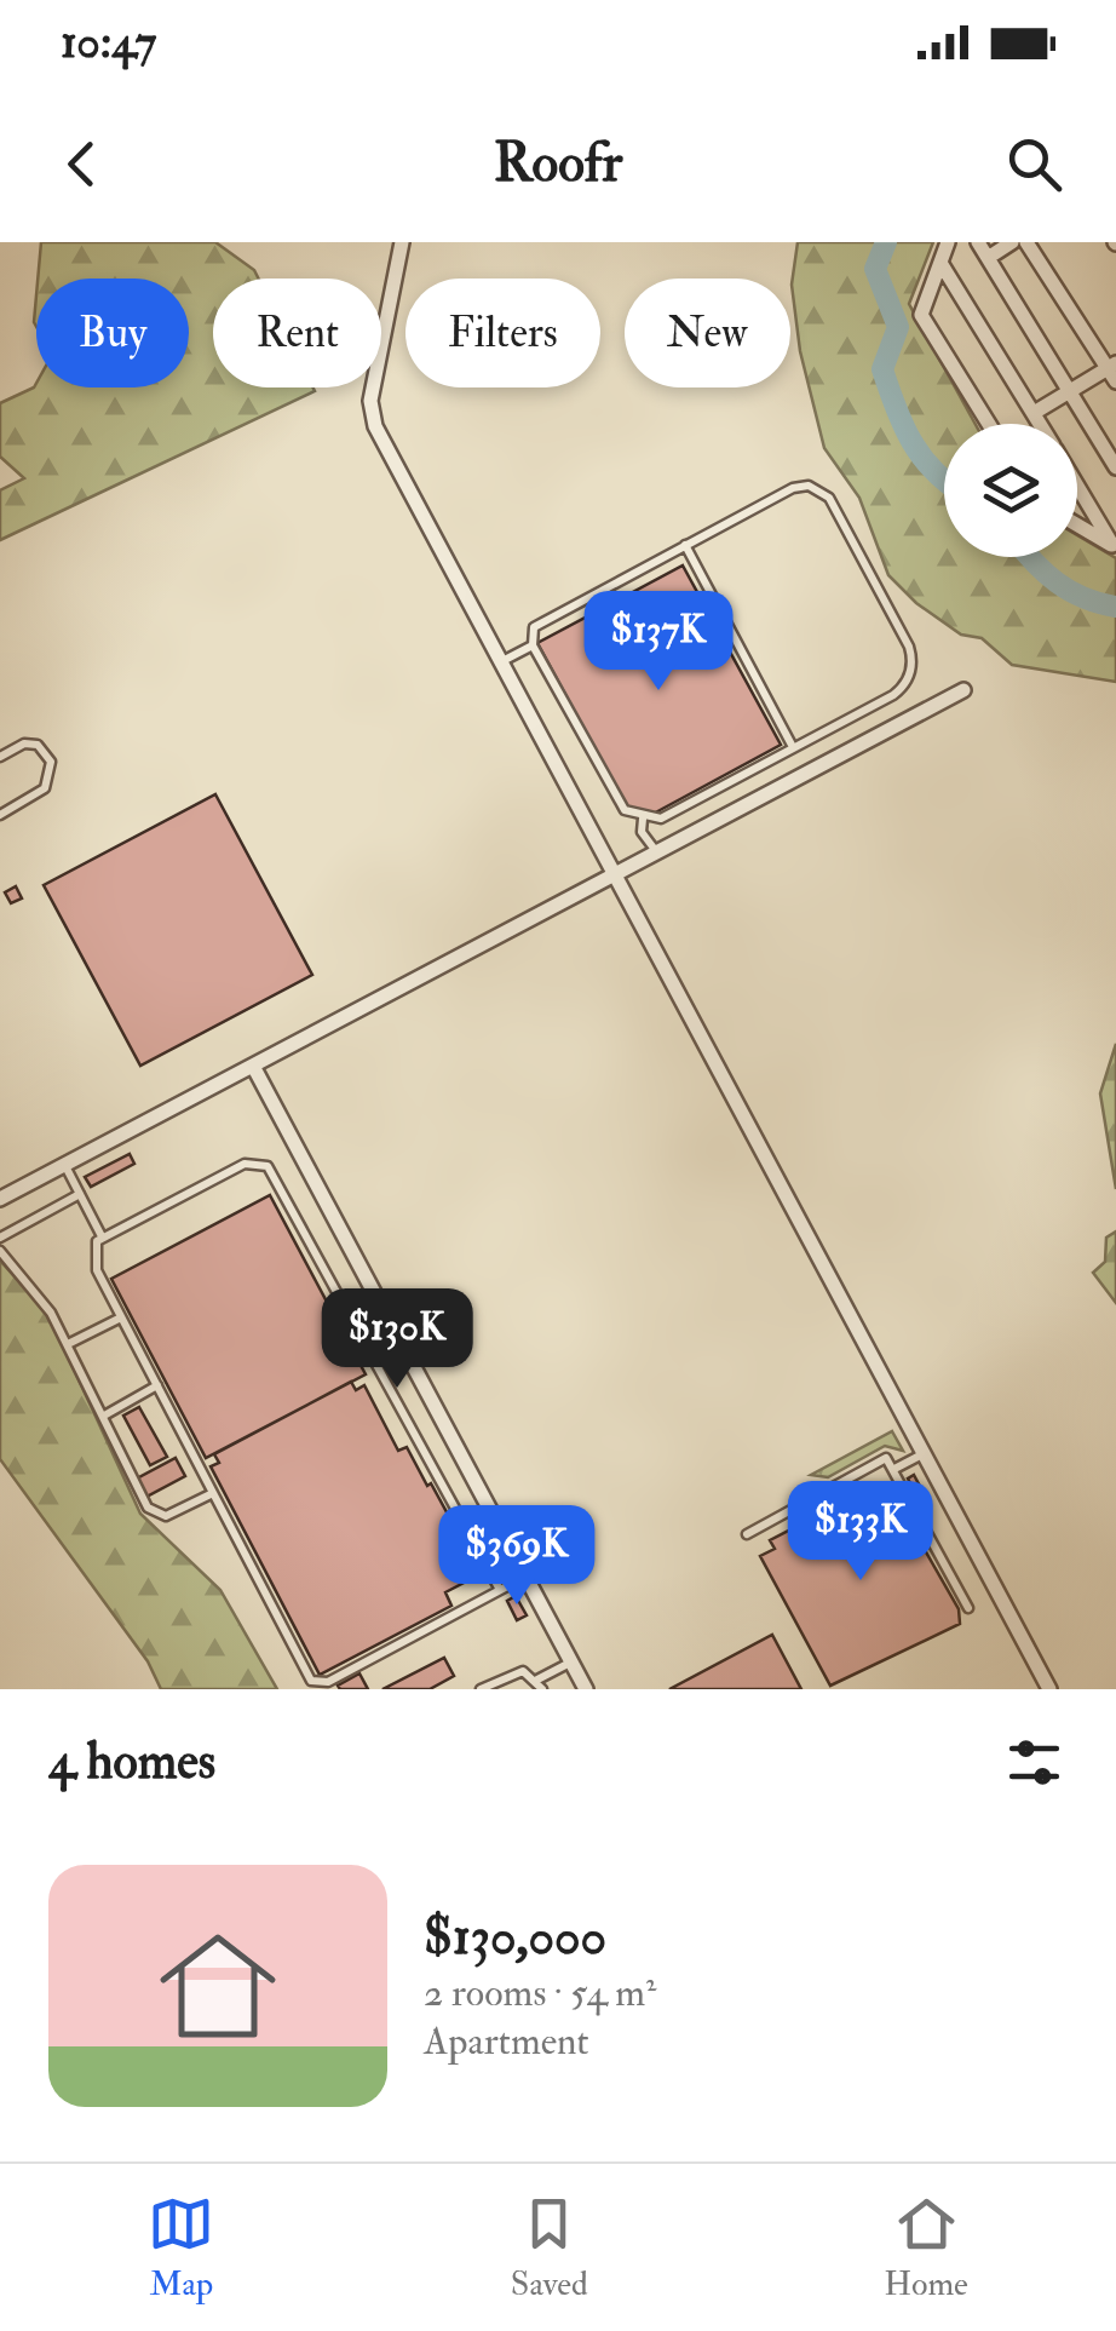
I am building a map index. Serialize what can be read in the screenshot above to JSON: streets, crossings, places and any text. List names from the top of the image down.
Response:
{
  "page": {
    "status": "10:47",
    "header": "Roofr",
    "chip": [
      "Buy",
      "Rent",
      "Filters",
      "New"
    ],
    "price": [
      "$137K",
      "$130K",
      "$133K",
      "$369K"
    ],
    "heading": "4 homes",
    "list": [
      {
        "name": "$130,000",
        "note": "2 rooms · 54 m² · Apartment"
      }
    ],
    "tabs": ["Map", "Saved", "Home"]
  }
}
